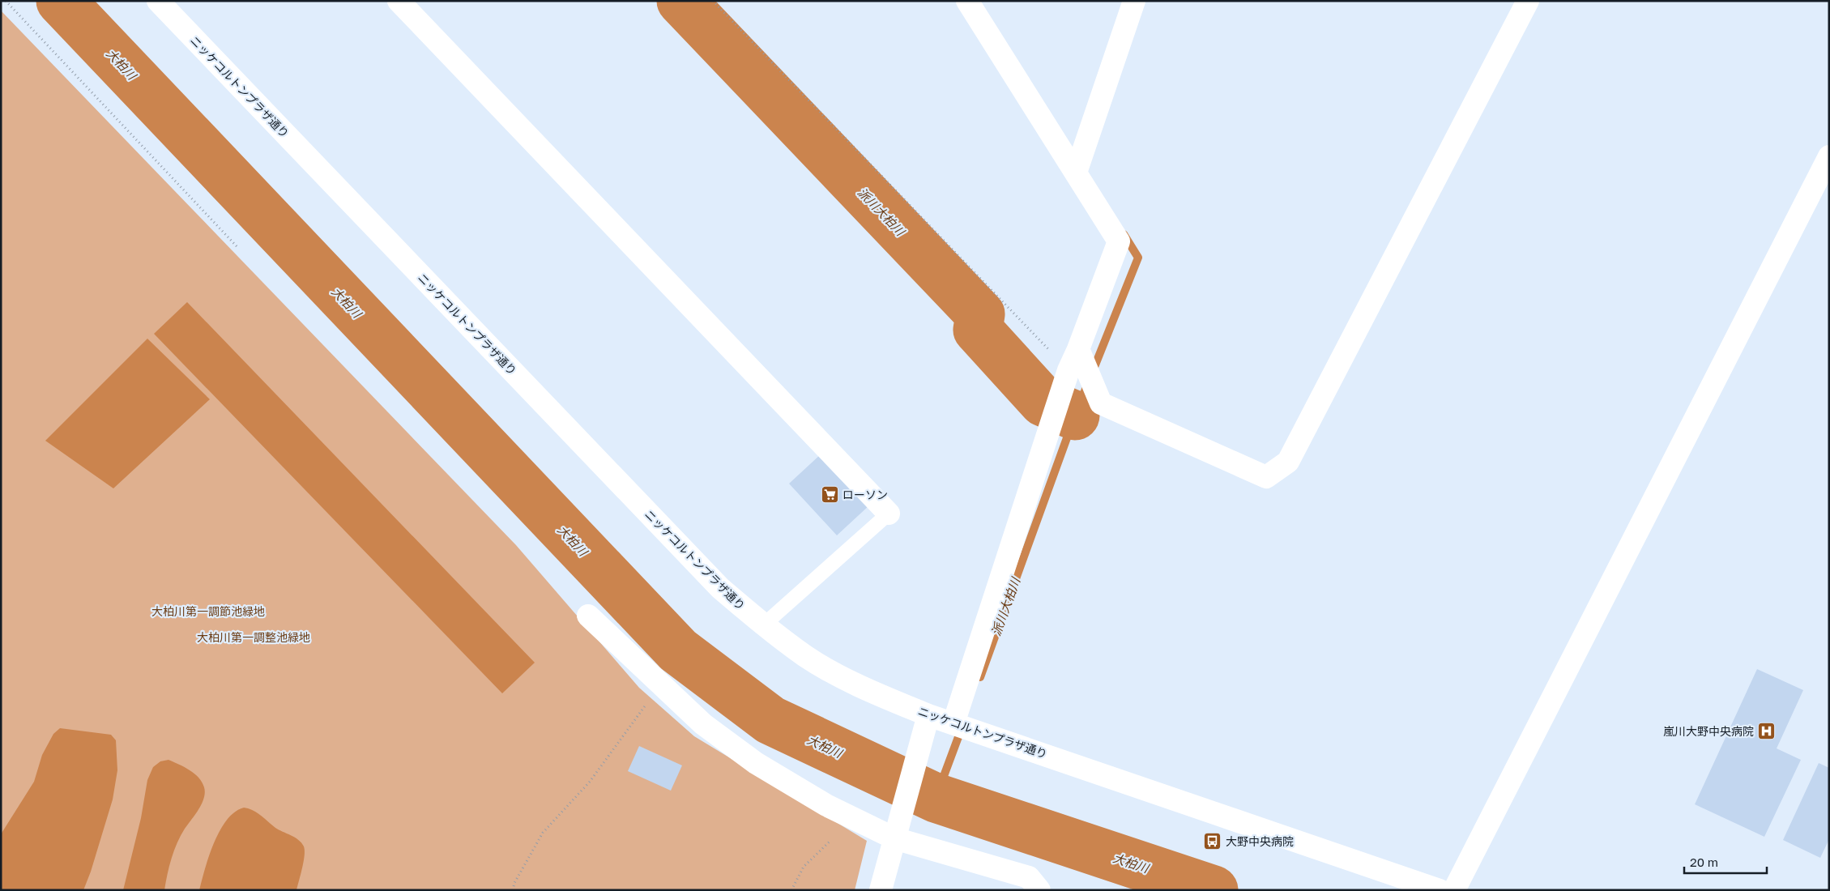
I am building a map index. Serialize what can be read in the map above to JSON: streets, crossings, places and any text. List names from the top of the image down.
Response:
{
  "streets": {
    "street": ["ニッケコルトンプラザ通り"]
  },
  "water": ["大柏川", "派川大柏川"],
  "parks": ["大柏川第一調節池緑地", "大柏川第一調整池緑地"],
  "places": {
    "supermarket": ["ローソン"],
    "hospital": ["嵐川大野中央病院"],
    "bus stop": ["大野中央病院"]
  },
  "scale_bar": "20 m"
}
